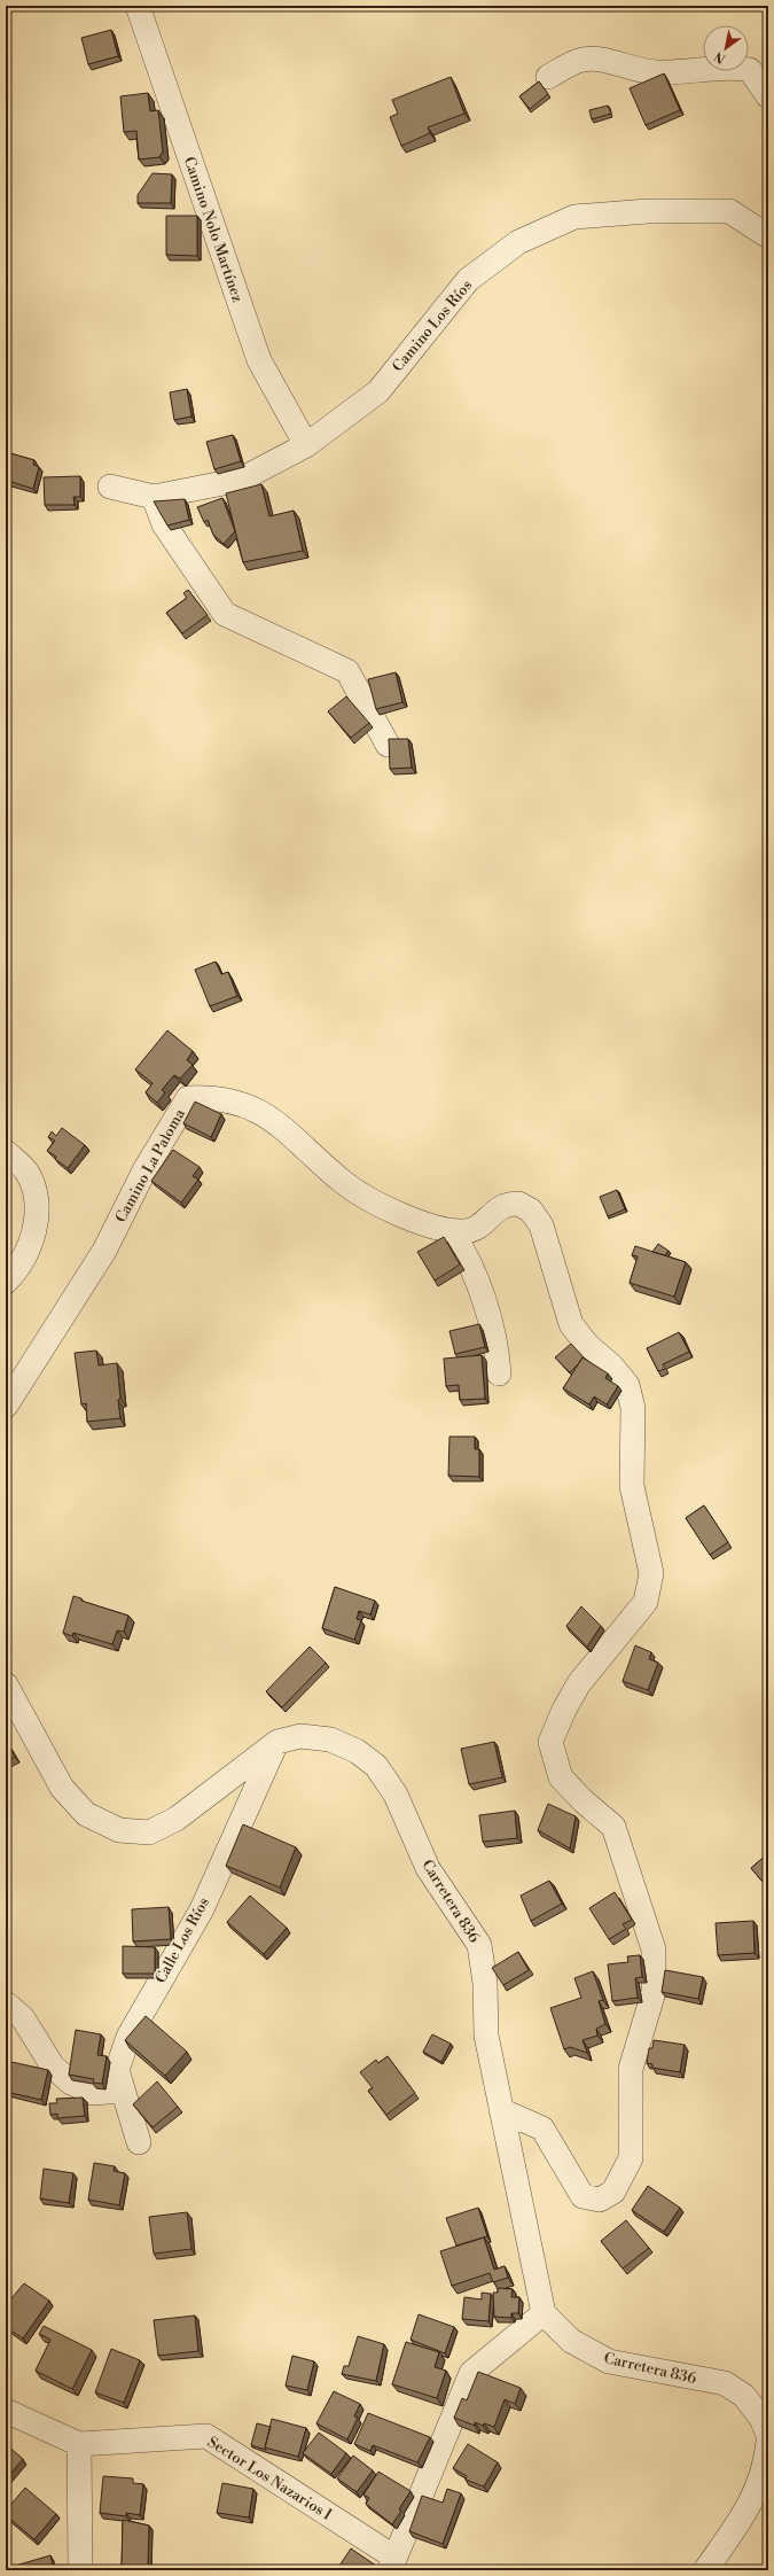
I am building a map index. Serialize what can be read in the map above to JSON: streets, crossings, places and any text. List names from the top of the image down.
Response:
{
  "streets": {
    "street": [
      "Camino Nolo Martínez",
      "Camino Los Ríos",
      "Camino La Paloma",
      "Carretera 836",
      "Calle Los Ríos",
      "Sector Los Nazarios I"
    ]
  },
  "crossings": [
    ["Camino Nolo Martínez", "Camino Los Ríos"],
    ["Camino La Paloma", "Carretera 836"],
    ["Carretera 836", "Calle Los Ríos"],
    ["Carretera 836", "Sector Los Nazarios I"]
  ],
  "north": "bottom left"
}
